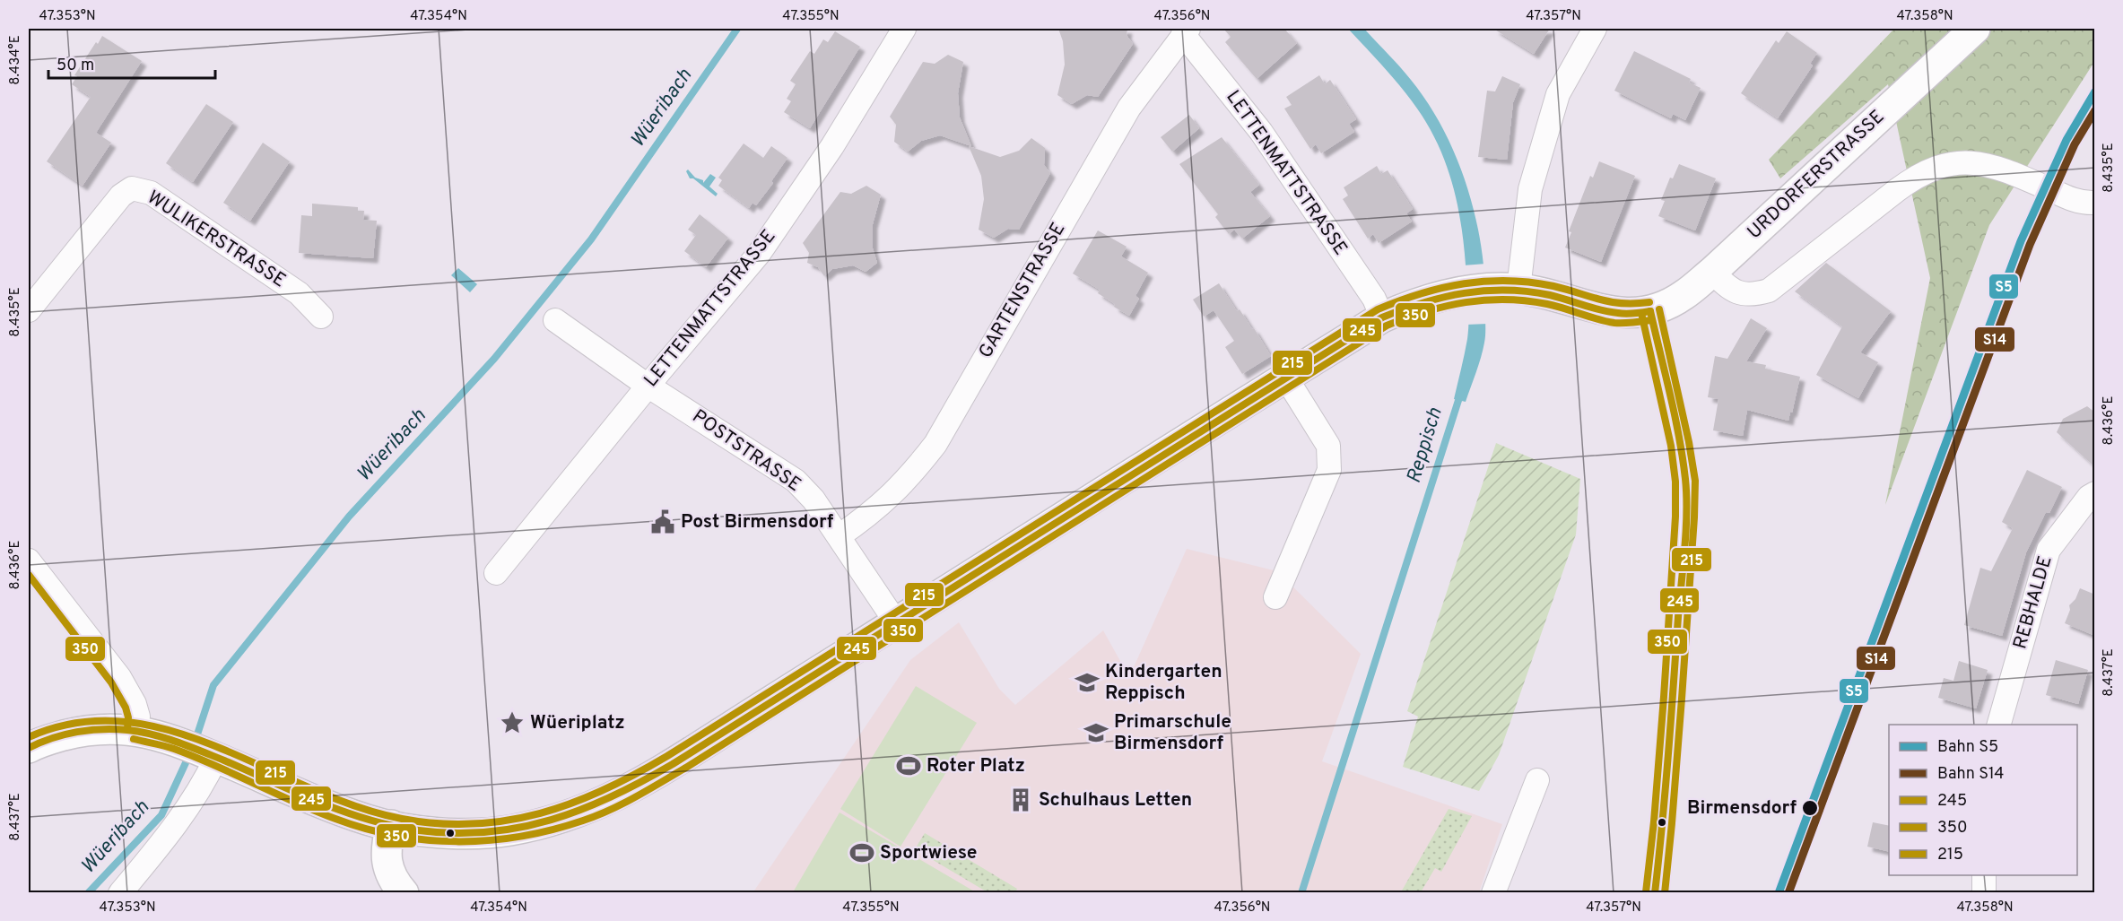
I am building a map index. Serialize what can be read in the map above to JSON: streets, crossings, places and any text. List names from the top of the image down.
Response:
{
  "streets": {
    "main road": ["URDORFERSTRASSE"],
    "street": [
      "LETTENMATTSTRASSE",
      "WULIKERSTRASSE",
      "GARTENSTRASSE",
      "POSTSTRASSE",
      "REBHALDE"
    ]
  },
  "crossings": [
    ["LETTENMATTSTRASSE", "GARTENSTRASSE"],
    ["LETTENMATTSTRASSE", "POSTSTRASSE"],
    ["GARTENSTRASSE", "POSTSTRASSE"]
  ],
  "water": ["Wüeribach", "Reppisch"],
  "places": {
    "public building": ["Post Birmensdorf"],
    "school or university": ["Kindergarten Reppisch", "Primarschule Birmensdorf"],
    "place": ["Wüeriplatz"],
    "sports": ["Roter Platz", "Sportwiese"],
    "building": ["Schulhaus Letten"],
    "other": ["Birmensdorf"]
  },
  "lines": [
    "rail line S5",
    "rail line S14",
    "transit line 215",
    "transit line 245",
    "transit line 350"
  ],
  "legend": [
    "Bahn S5",
    "Bahn S14",
    "245",
    "350",
    "215"
  ],
  "scale_bar": "50 m",
  "coordinates": [
    "47.353°N",
    "47.354°N",
    "47.355°N",
    "47.356°N",
    "47.357°N",
    "47.358°N",
    "8.434°E",
    "8.435°E",
    "8.436°E",
    "8.437°E"
  ]
}
